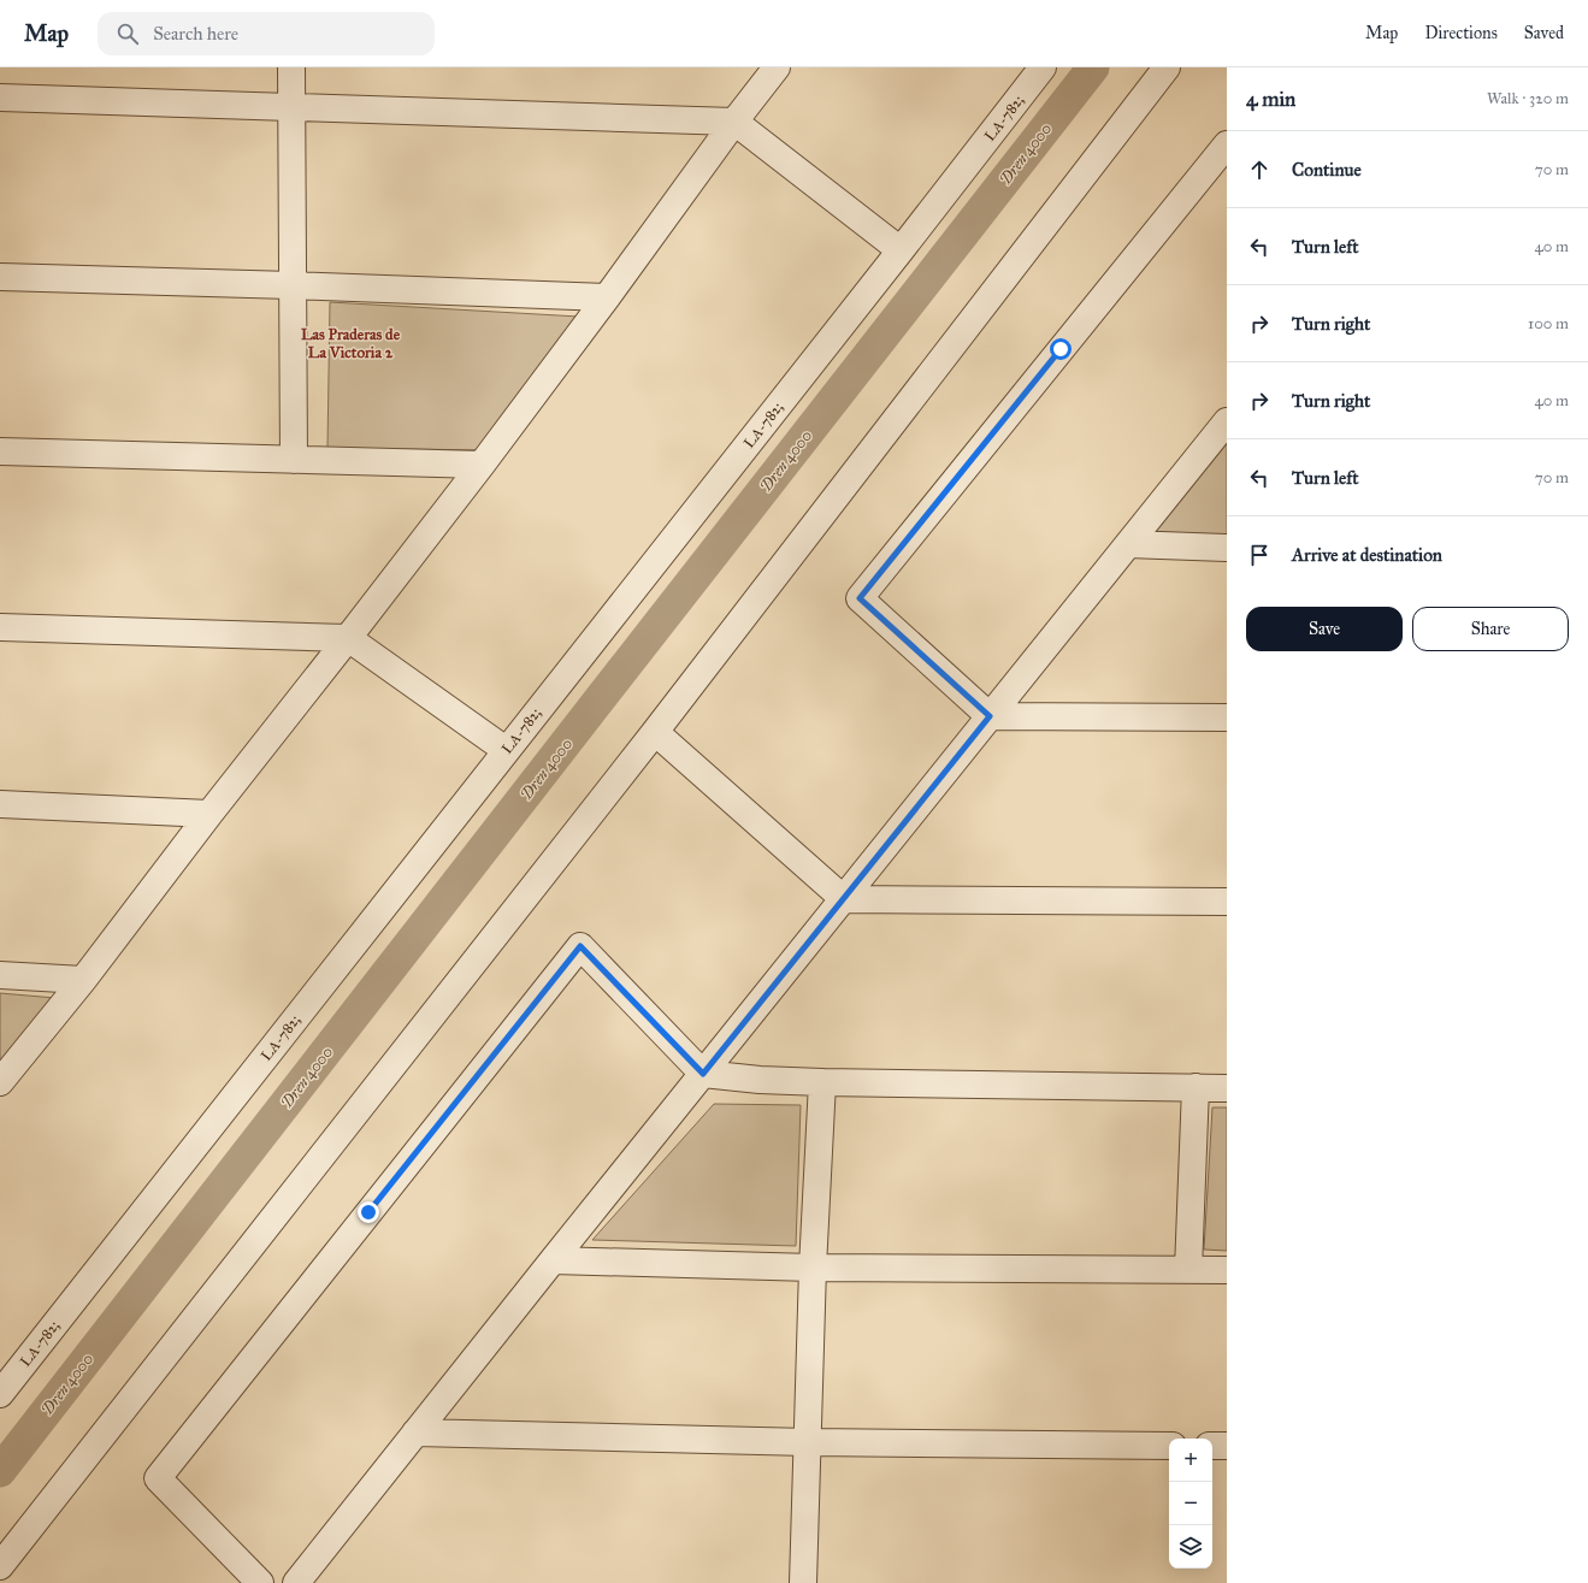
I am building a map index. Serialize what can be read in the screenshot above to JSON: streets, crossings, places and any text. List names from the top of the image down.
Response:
{
  "streets": {
    "street": ["LA-782;"]
  },
  "districts": ["Las Praderas de La Victoria 2"],
  "water": ["Dren 4000"],
  "page": {
    "header": "Map",
    "search": "Search here",
    "nav": ["Map", "Directions", "Saved"],
    "heading": ["4 min", "Walk · 320 m"],
    "list": [
      ["Continue", "70 m"],
      ["Turn left", "40 m"],
      ["Turn right", "100 m"],
      ["Turn right", "40 m"],
      ["Turn left", "70 m"],
      "Arrive at destination"
    ],
    "buttons": ["Save", "Share"],
    "map_buttons": ["+", "−"]
  }
}
